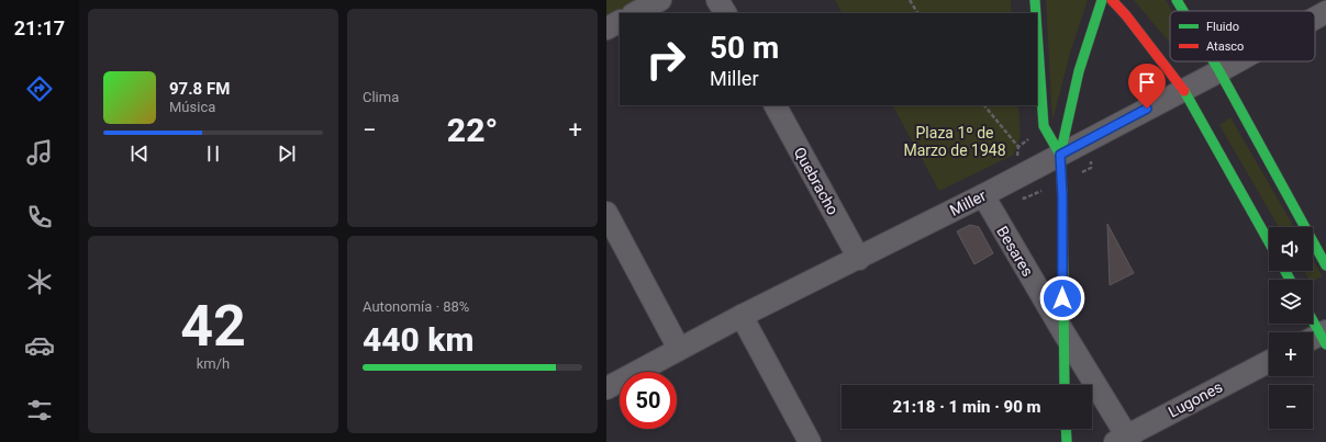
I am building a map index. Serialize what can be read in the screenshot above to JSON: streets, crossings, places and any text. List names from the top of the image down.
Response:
{
  "streets": {
    "street": [
      "Quebracho",
      "Miller",
      "Besares",
      "Lugones"
    ]
  },
  "crossings": [
    ["Quebracho", "Miller"],
    ["Miller", "Besares"],
    ["Besares", "Lugones"]
  ],
  "parks": ["Plaza 1º de Marzo de 1948"],
  "legend": ["Fluido", "Atasco"],
  "page": {
    "tabs": "21:17",
    "tile": [
      "Clima",
      ["42", "km/h"],
      ["Autonomía · 88%", "440 km"]
    ],
    "turn": ["50 m", "Miller"],
    "song": ["97.8 FM", "Música"],
    "heat": ["−", "22°", "+"],
    "map_buttons": ["+", "−"],
    "limit": "50",
    "trip": "21:18 · 1 min · 90 m"
  }
}
